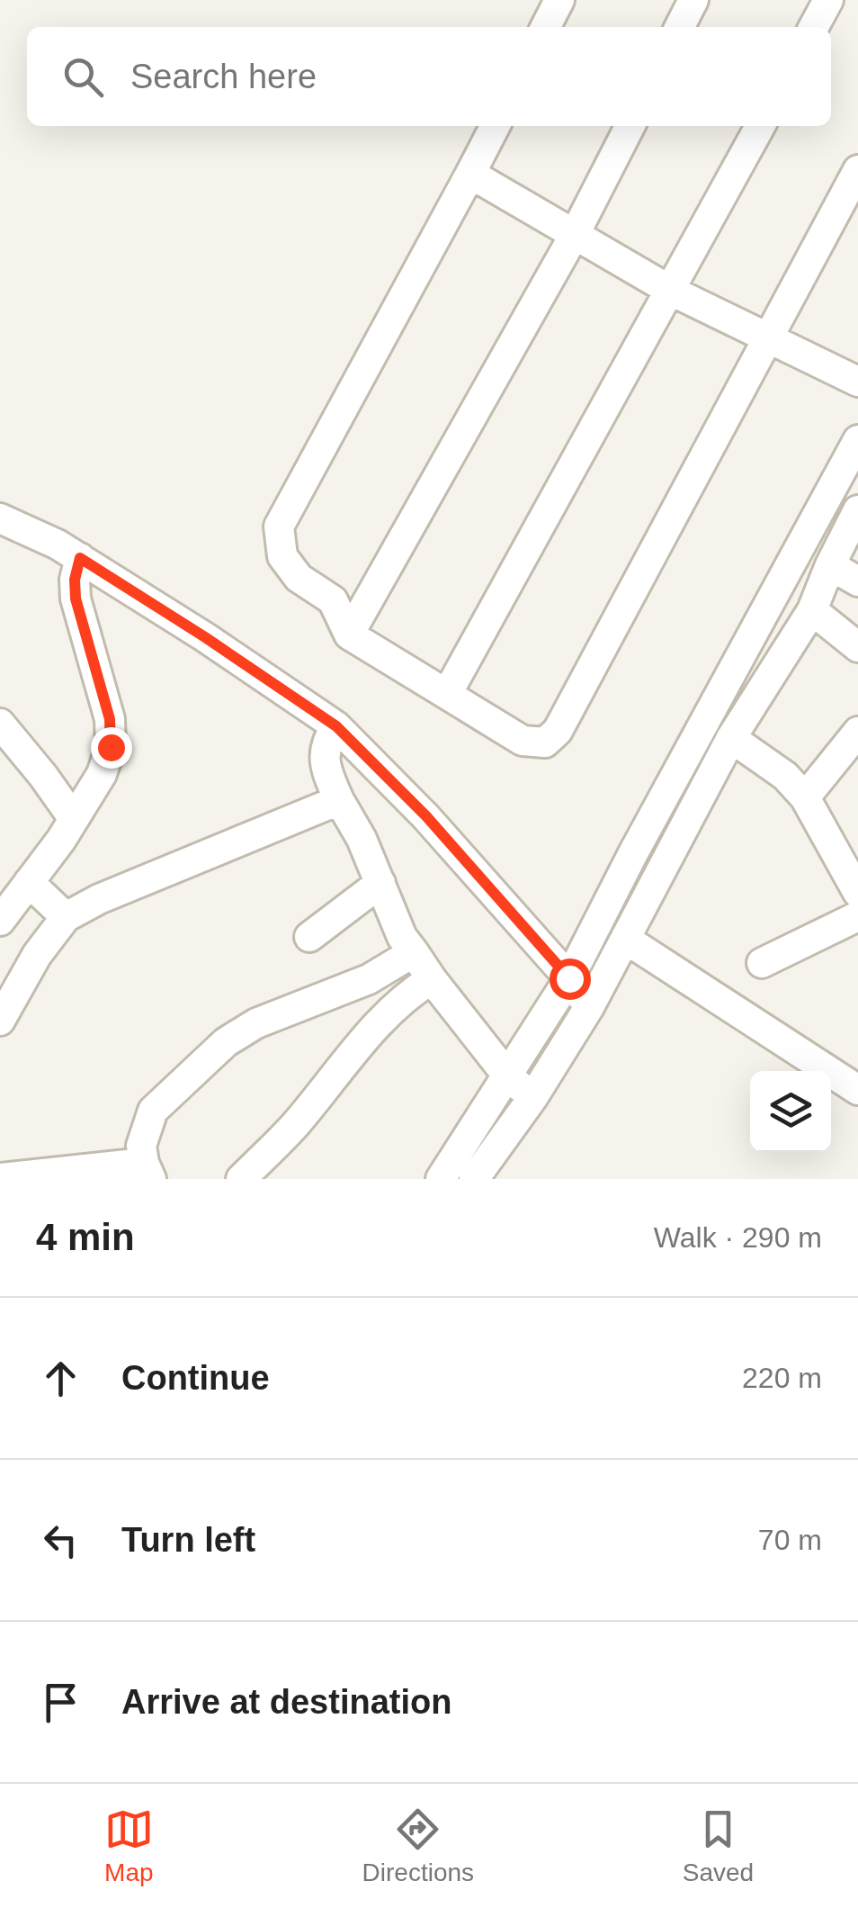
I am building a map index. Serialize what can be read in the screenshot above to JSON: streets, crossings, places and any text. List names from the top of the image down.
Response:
{
  "page": {
    "search": "Search here",
    "heading": ["4 min", "Walk · 290 m"],
    "list": [
      ["Continue", "220 m"],
      ["Turn left", "70 m"],
      "Arrive at destination"
    ],
    "nav": ["Map", "Directions", "Saved"]
  }
}
